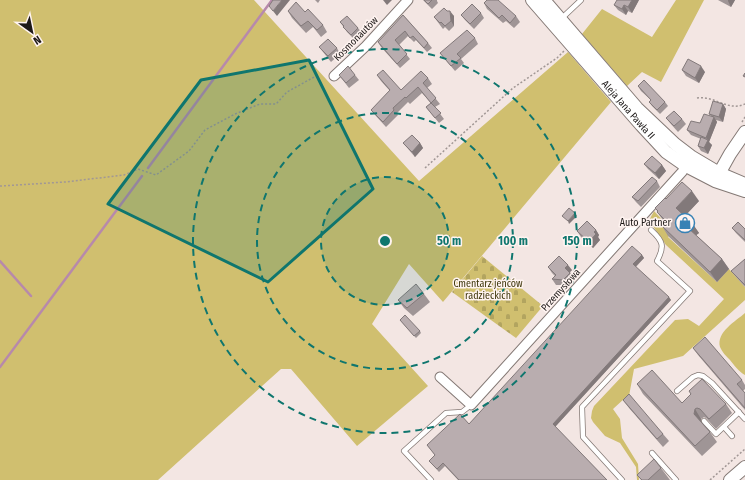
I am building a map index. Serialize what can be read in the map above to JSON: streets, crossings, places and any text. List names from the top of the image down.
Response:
{
  "streets": {
    "street": ["Kosmonautów", "Aleja Jana Pawła II", "Przemysłowa"]
  },
  "crossings": [
    ["Aleja Jana Pawła II", "Przemysłowa"]
  ],
  "parks": ["Cmentarz jeńców radzieckich"],
  "places": {
    "shop": ["Auto Partner"]
  },
  "north": "bottom right",
  "rings": ["50 m", "100 m", "150 m"]
}
